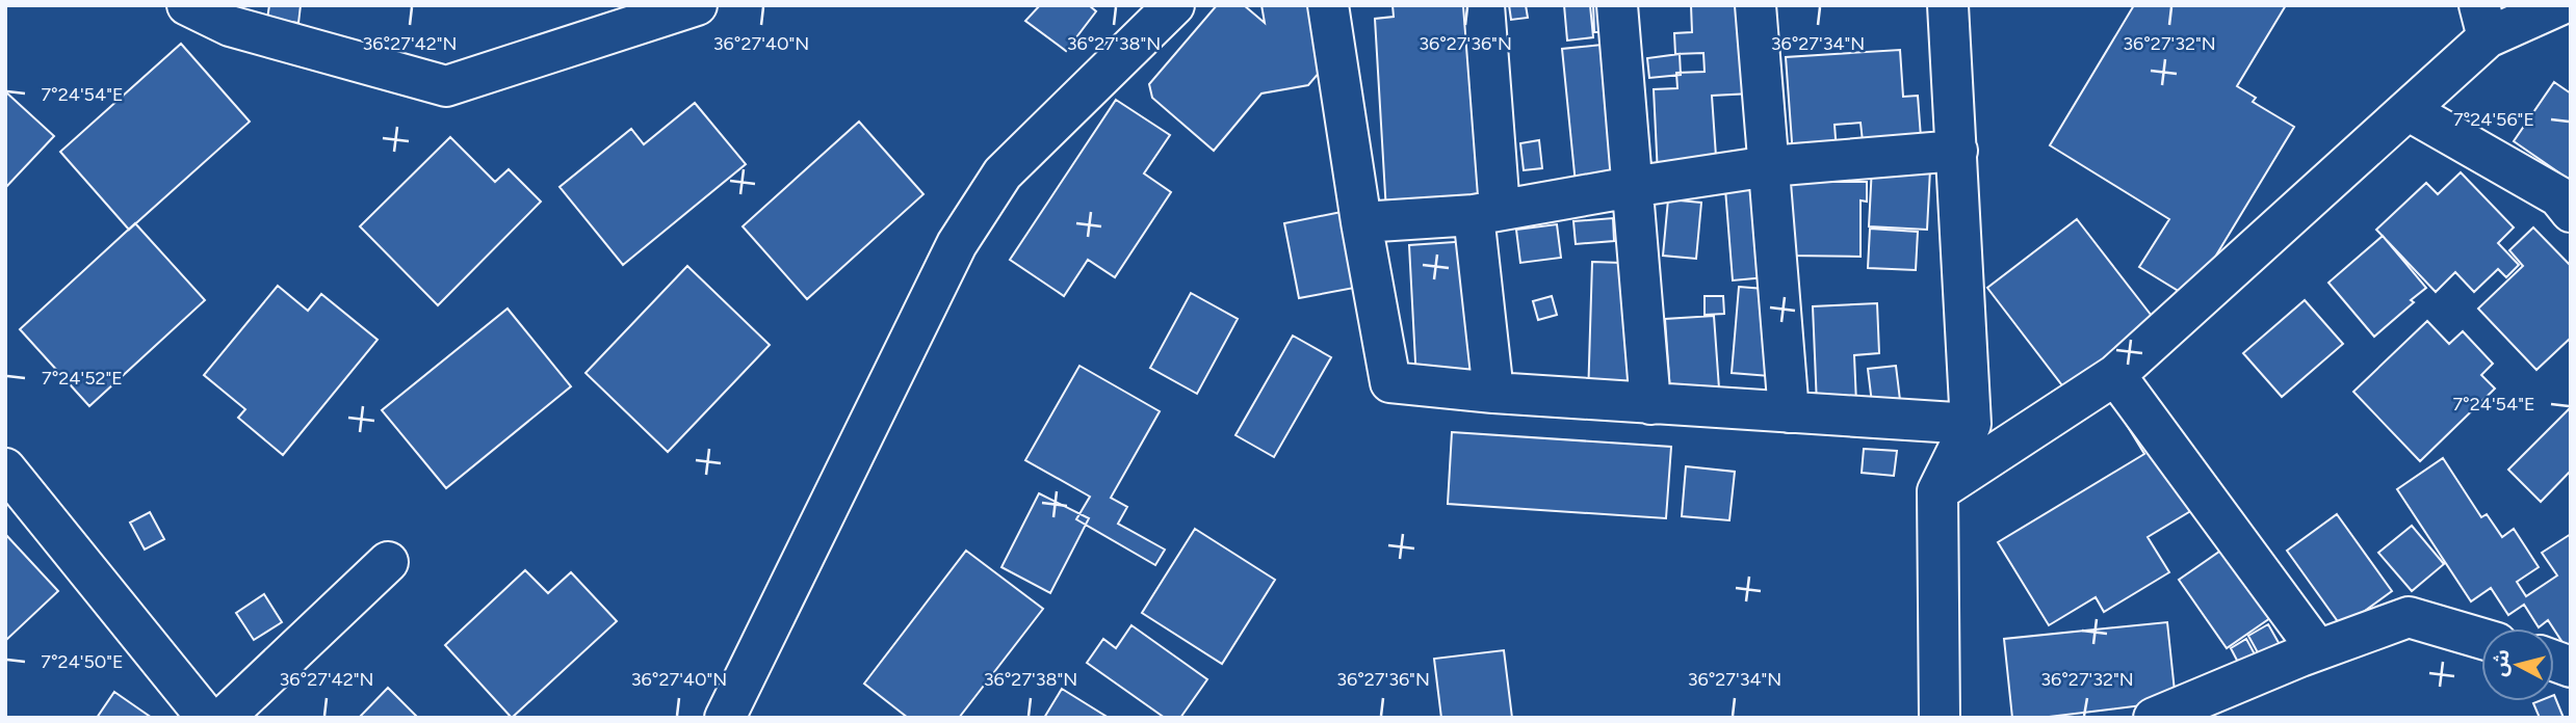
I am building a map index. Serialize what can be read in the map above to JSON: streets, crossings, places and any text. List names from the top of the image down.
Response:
{
  "north": "left",
  "coordinates": [
    "36°27'42\"N",
    "36°27'40\"N",
    "36°27'38\"N",
    "36°27'36\"N",
    "36°27'34\"N",
    "36°27'32\"N",
    "7°24'54\"E",
    "7°24'56\"E",
    "7°24'52\"E",
    "7°24'50\"E"
  ]
}
